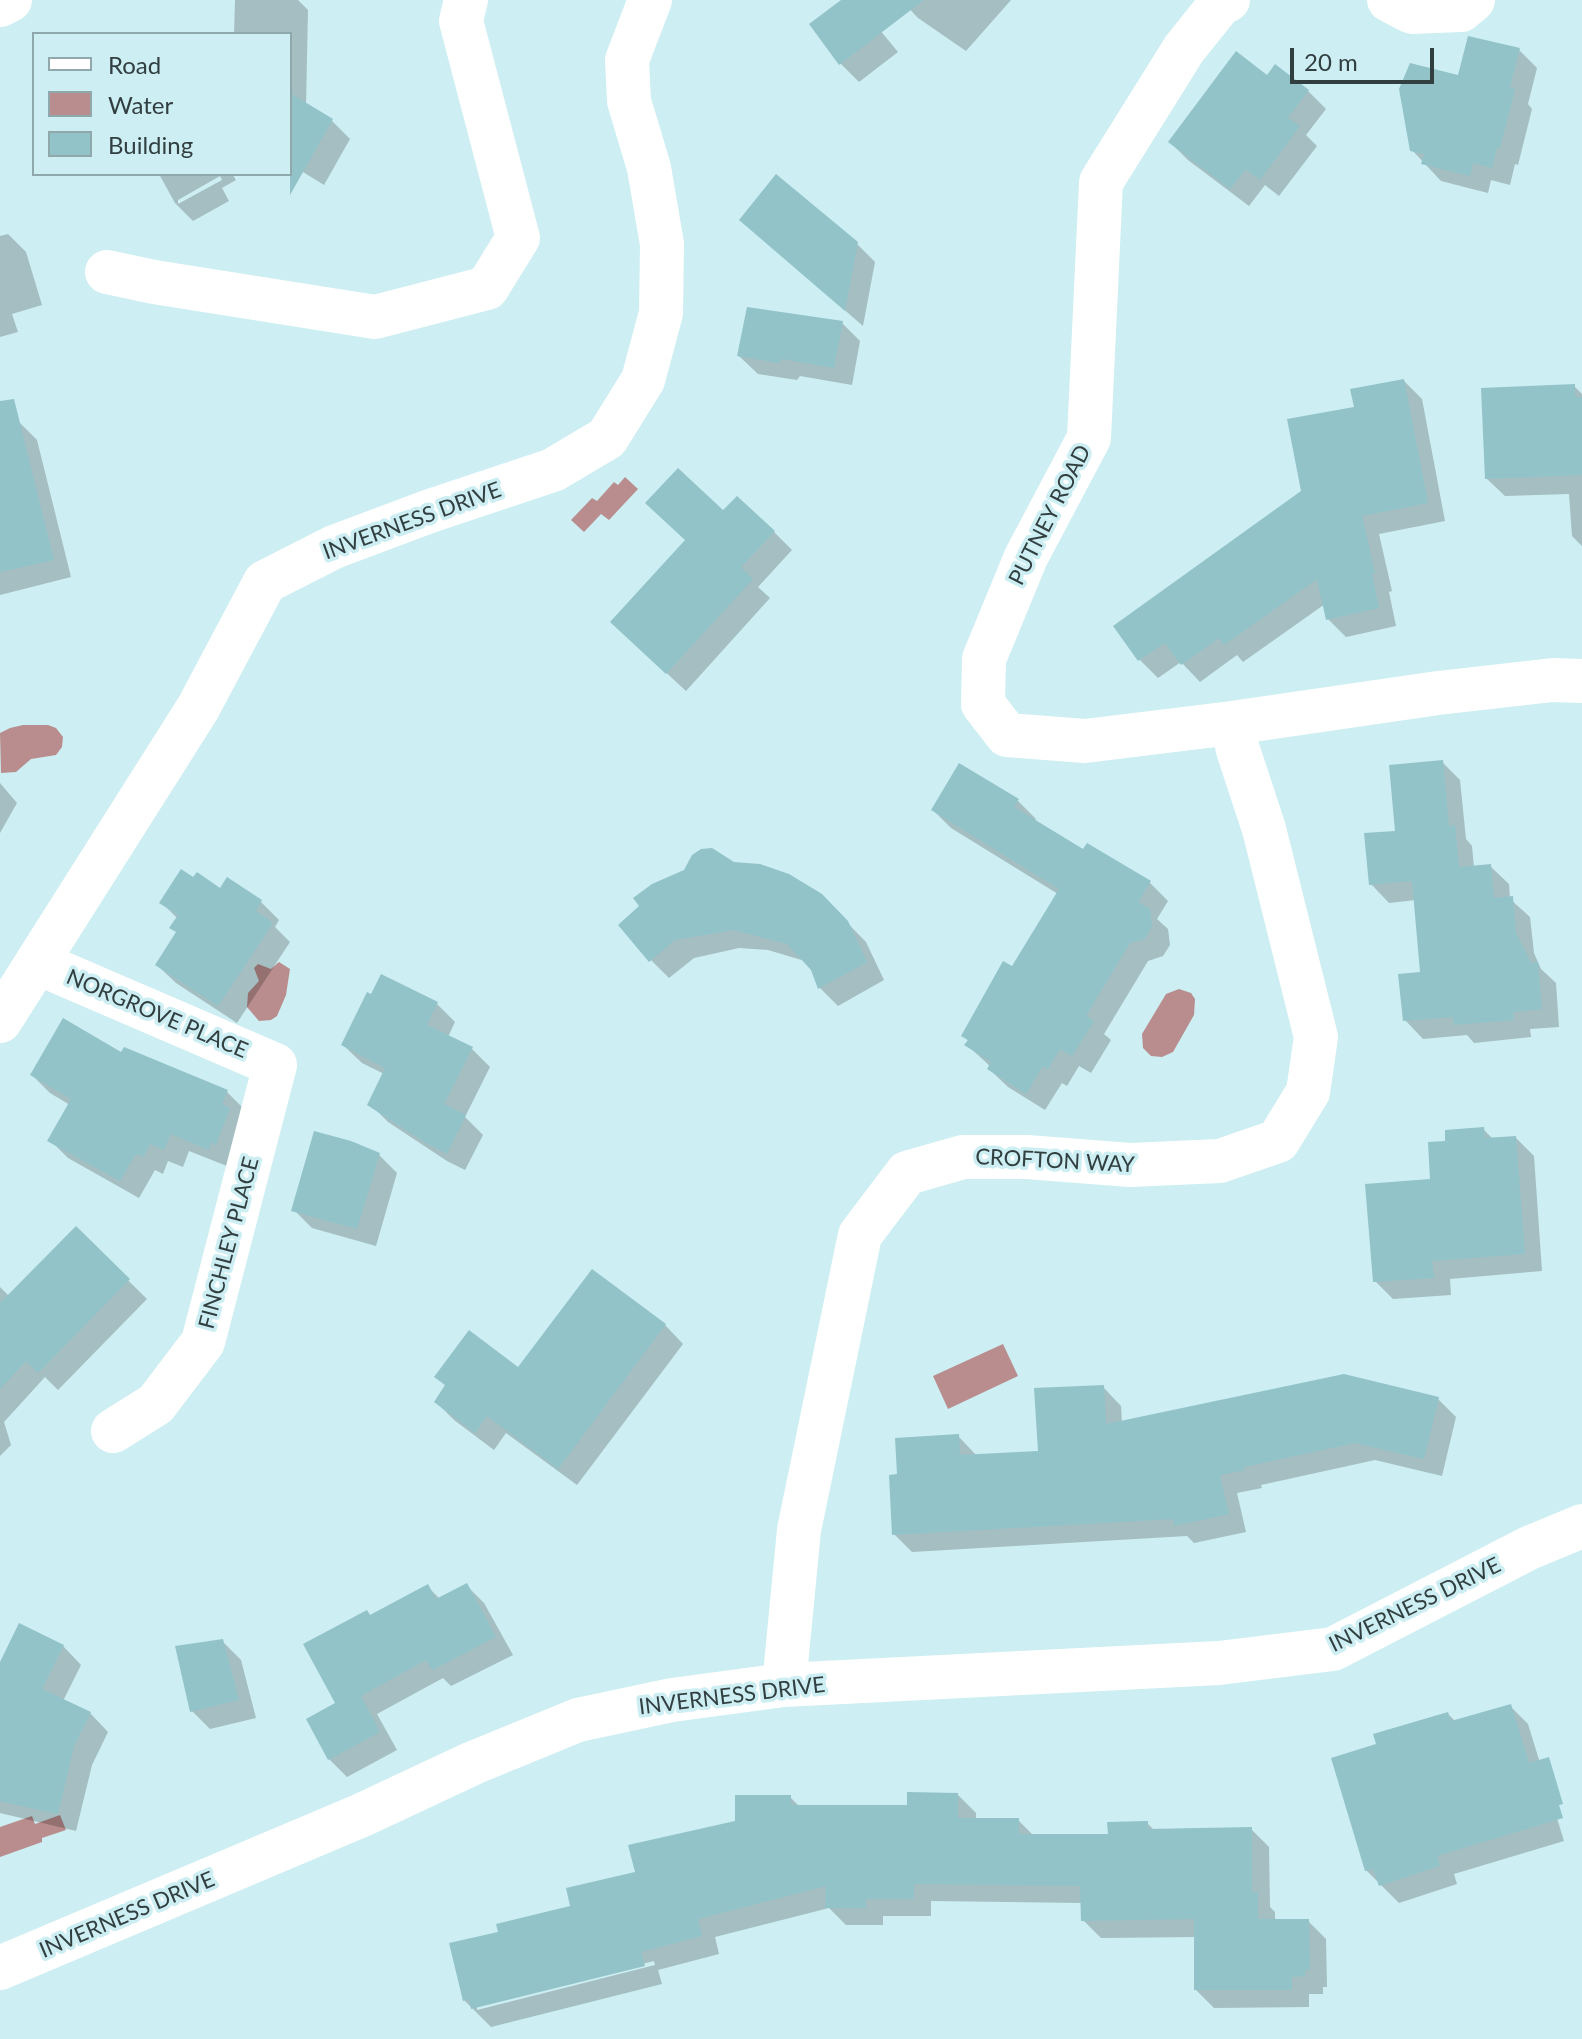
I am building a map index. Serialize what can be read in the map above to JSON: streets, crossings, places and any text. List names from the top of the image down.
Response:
{
  "streets": {
    "street": [
      "PUTNEY ROAD",
      "INVERNESS DRIVE",
      "NORGROVE PLACE",
      "CROFTON WAY",
      "FINCHLEY PLACE"
    ]
  },
  "crossings": [
    ["PUTNEY ROAD", "CROFTON WAY"],
    ["INVERNESS DRIVE", "NORGROVE PLACE"],
    ["INVERNESS DRIVE", "CROFTON WAY"],
    ["NORGROVE PLACE", "FINCHLEY PLACE"]
  ],
  "legend": ["Road", "Water", "Building"],
  "scale_bar": "20 m"
}
